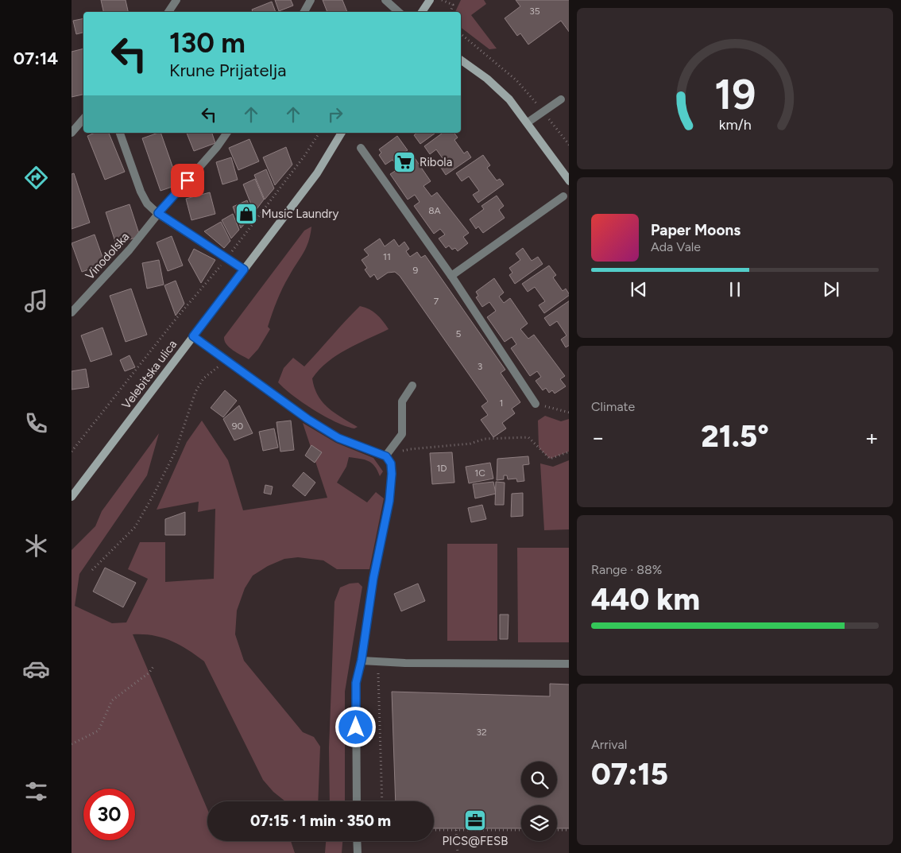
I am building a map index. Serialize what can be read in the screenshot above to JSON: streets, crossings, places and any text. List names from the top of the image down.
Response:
{
  "streets": {
    "street": ["Vinodolska", "Velebitska ulica"]
  },
  "places": {
    "supermarket": ["Ribola"],
    "shop": ["Music Laundry"],
    "office": ["PICS@FESB"]
  },
  "house_numbers": [
    "35",
    "8A",
    "11",
    "9",
    "7",
    "5",
    "3",
    "1",
    "90",
    "1D",
    "1C",
    "32"
  ],
  "page": {
    "tabs": "07:14",
    "turn": ["130 m", "Krune Prijatelja"],
    "song": ["Paper Moons", "Ada Vale"],
    "tile": [
      "Climate",
      ["Range · 88%", "440 km"],
      ["Arrival", "07:15"]
    ],
    "heat": ["−", "21.5°", "+"],
    "limit": "30",
    "trip": "07:15 · 1 min · 350 m",
    "gauge": ["19", "km/h"]
  }
}
